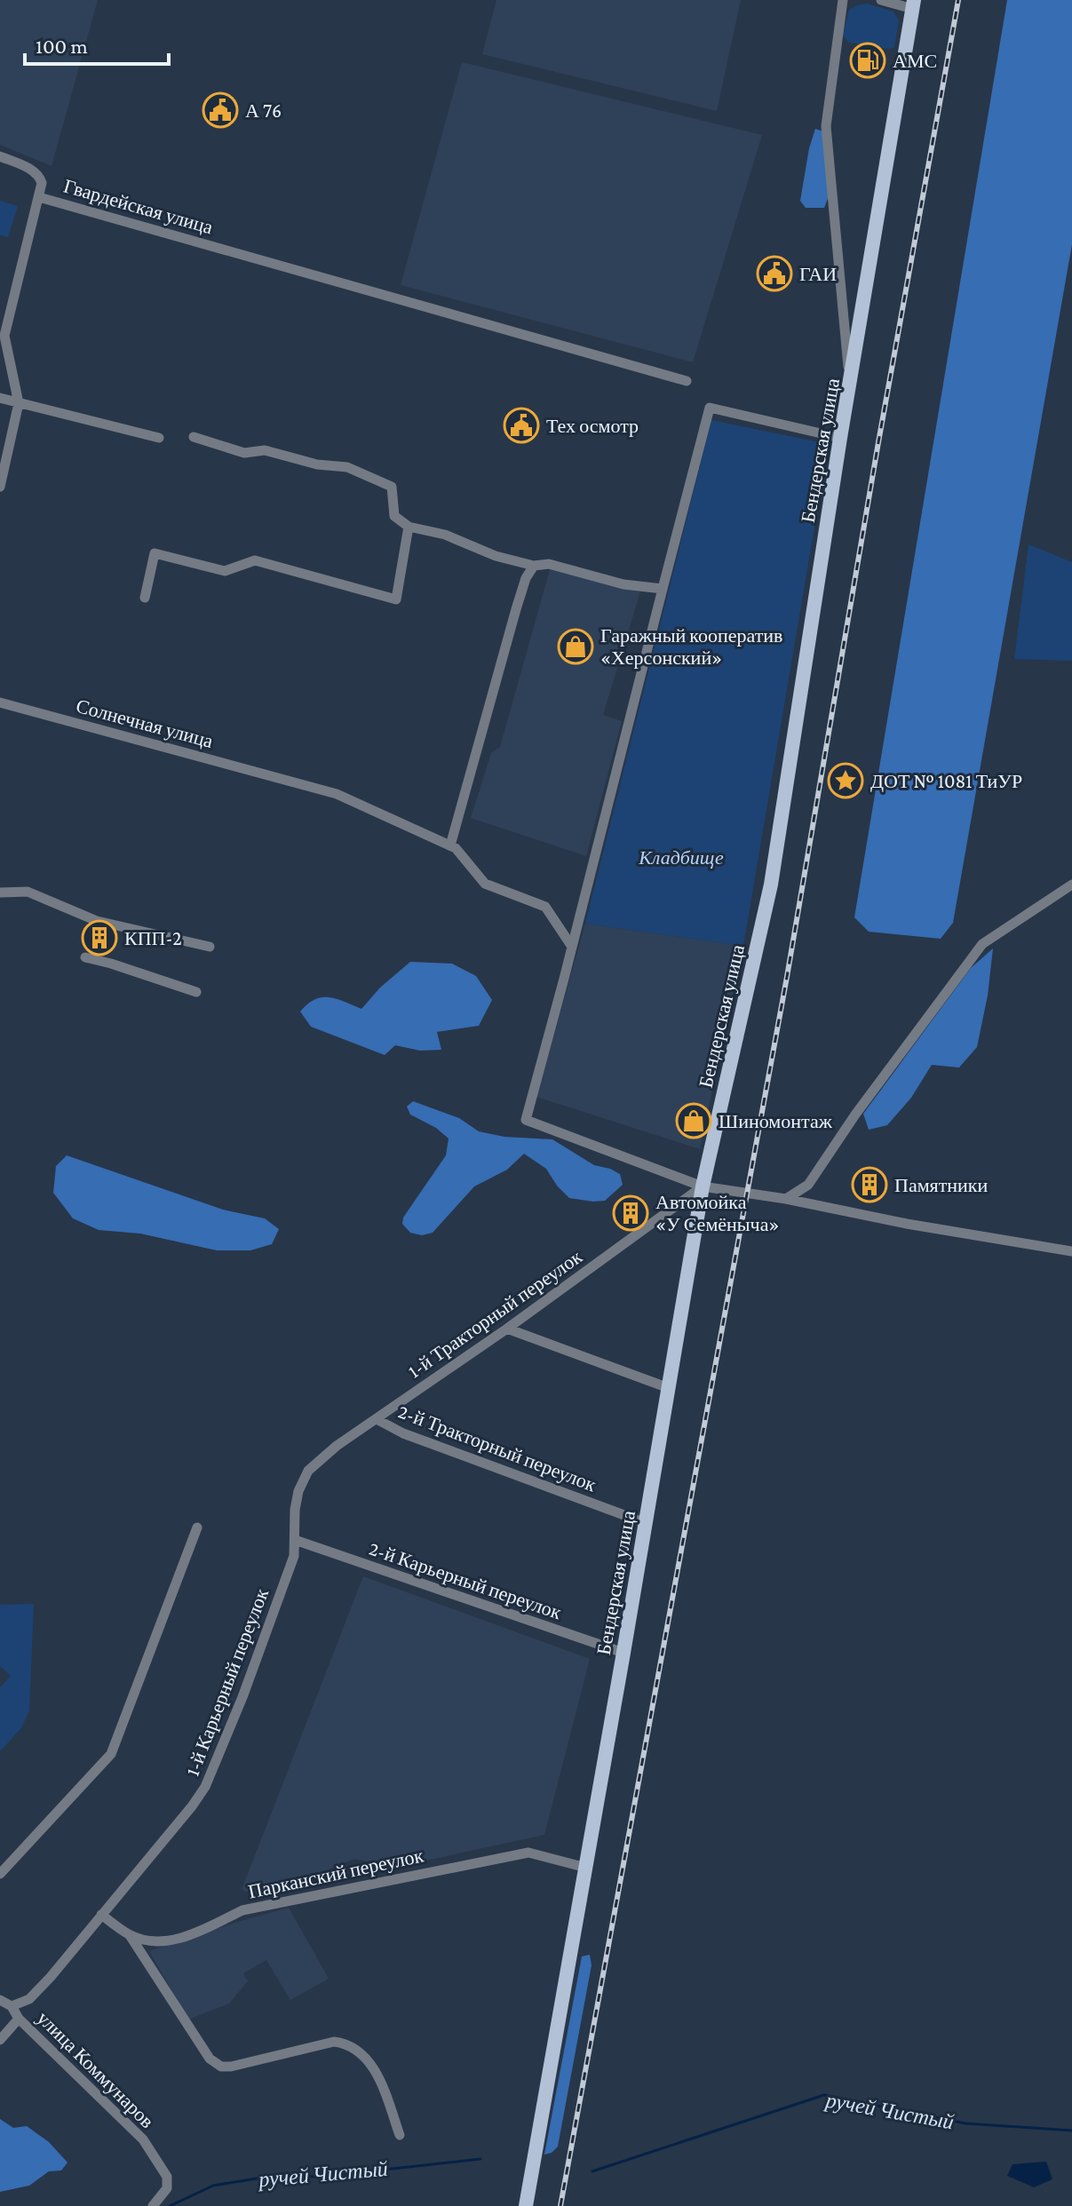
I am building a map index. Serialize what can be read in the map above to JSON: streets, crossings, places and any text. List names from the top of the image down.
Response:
{
  "streets": {
    "main road": ["Бендерская улица"],
    "street": [
      "Гвардейская улица",
      "Солнечная улица",
      "1-й Тракторный переулок",
      "2-й Тракторный переулок",
      "2-й Карьерный переулок",
      "1-й Карьерный переулок",
      "Парканский переулок",
      "улица Коммунаров"
    ]
  },
  "crossings": [
    ["Бендерская улица", "1-й Тракторный переулок"],
    ["Бендерская улица", "2-й Тракторный переулок"],
    ["Бендерская улица", "2-й Карьерный переулок"],
    ["Бендерская улица", "Парканский переулок"],
    ["1-й Тракторный переулок", "2-й Тракторный переулок"],
    ["1-й Тракторный переулок", "1-й Карьерный переулок"],
    ["2-й Карьерный переулок", "1-й Карьерный переулок"],
    ["1-й Карьерный переулок", "Парканский переулок"],
    ["1-й Карьерный переулок", "улица Коммунаров"]
  ],
  "water": ["ручей Чистый"],
  "parks": ["Кладбище"],
  "places": {
    "fuel station": ["АМС"],
    "public building": ["А 76", "ГАИ", "Тех осмотр"],
    "shop": ["Гаражный кооператив «Херсонский»", "Шиномонтаж"],
    "place": ["ДОТ № 1081 ТиУР"],
    "building": ["КПП-2", "Памятники", "Автомойка «У Семёныча»"]
  },
  "scale_bar": "100 m"
}
